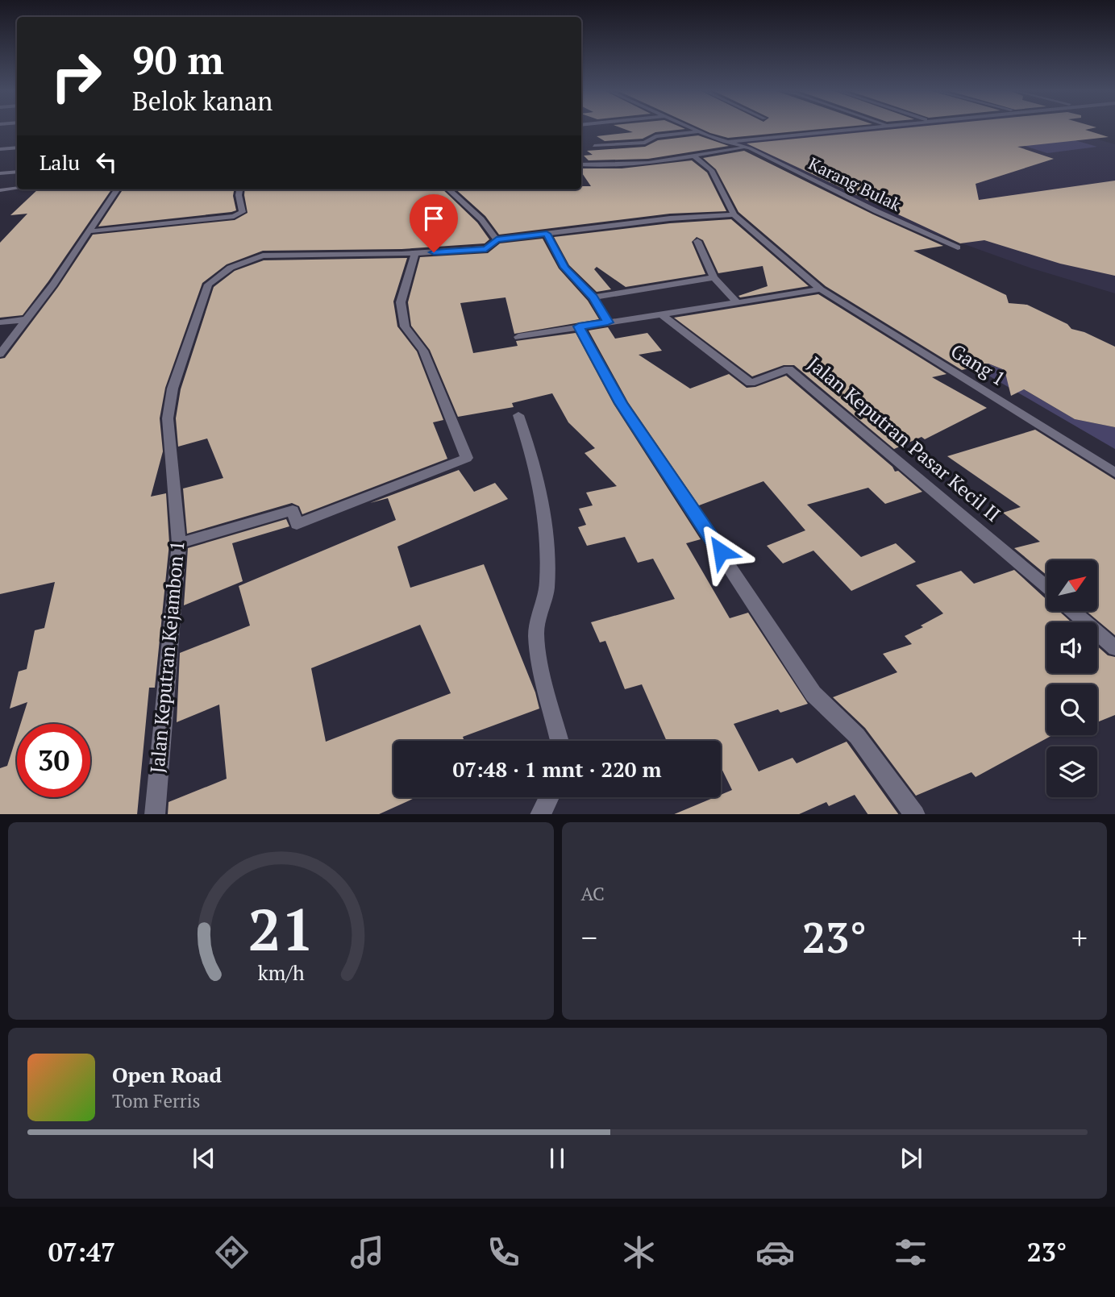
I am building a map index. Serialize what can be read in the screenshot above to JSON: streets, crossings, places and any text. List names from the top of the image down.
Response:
{
  "streets": {
    "street": [
      "Karang Bulak",
      "Gang 1",
      "Jalan Keputran Pasar Kecil II",
      "Jalan Keputran Kejambon 1"
    ]
  },
  "north": "top right",
  "page": {
    "turn": ["90 m", "Belok kanan"],
    "then": "Lalu",
    "limit": "30",
    "trip": "07:48 · 1 mnt · 220 m",
    "tile": "AC",
    "heat": ["−", "23°", "+"],
    "song": ["Open Road", "Tom Ferris"],
    "tabs": ["07:47", "23°"],
    "gauge": ["21", "km/h"]
  }
}
